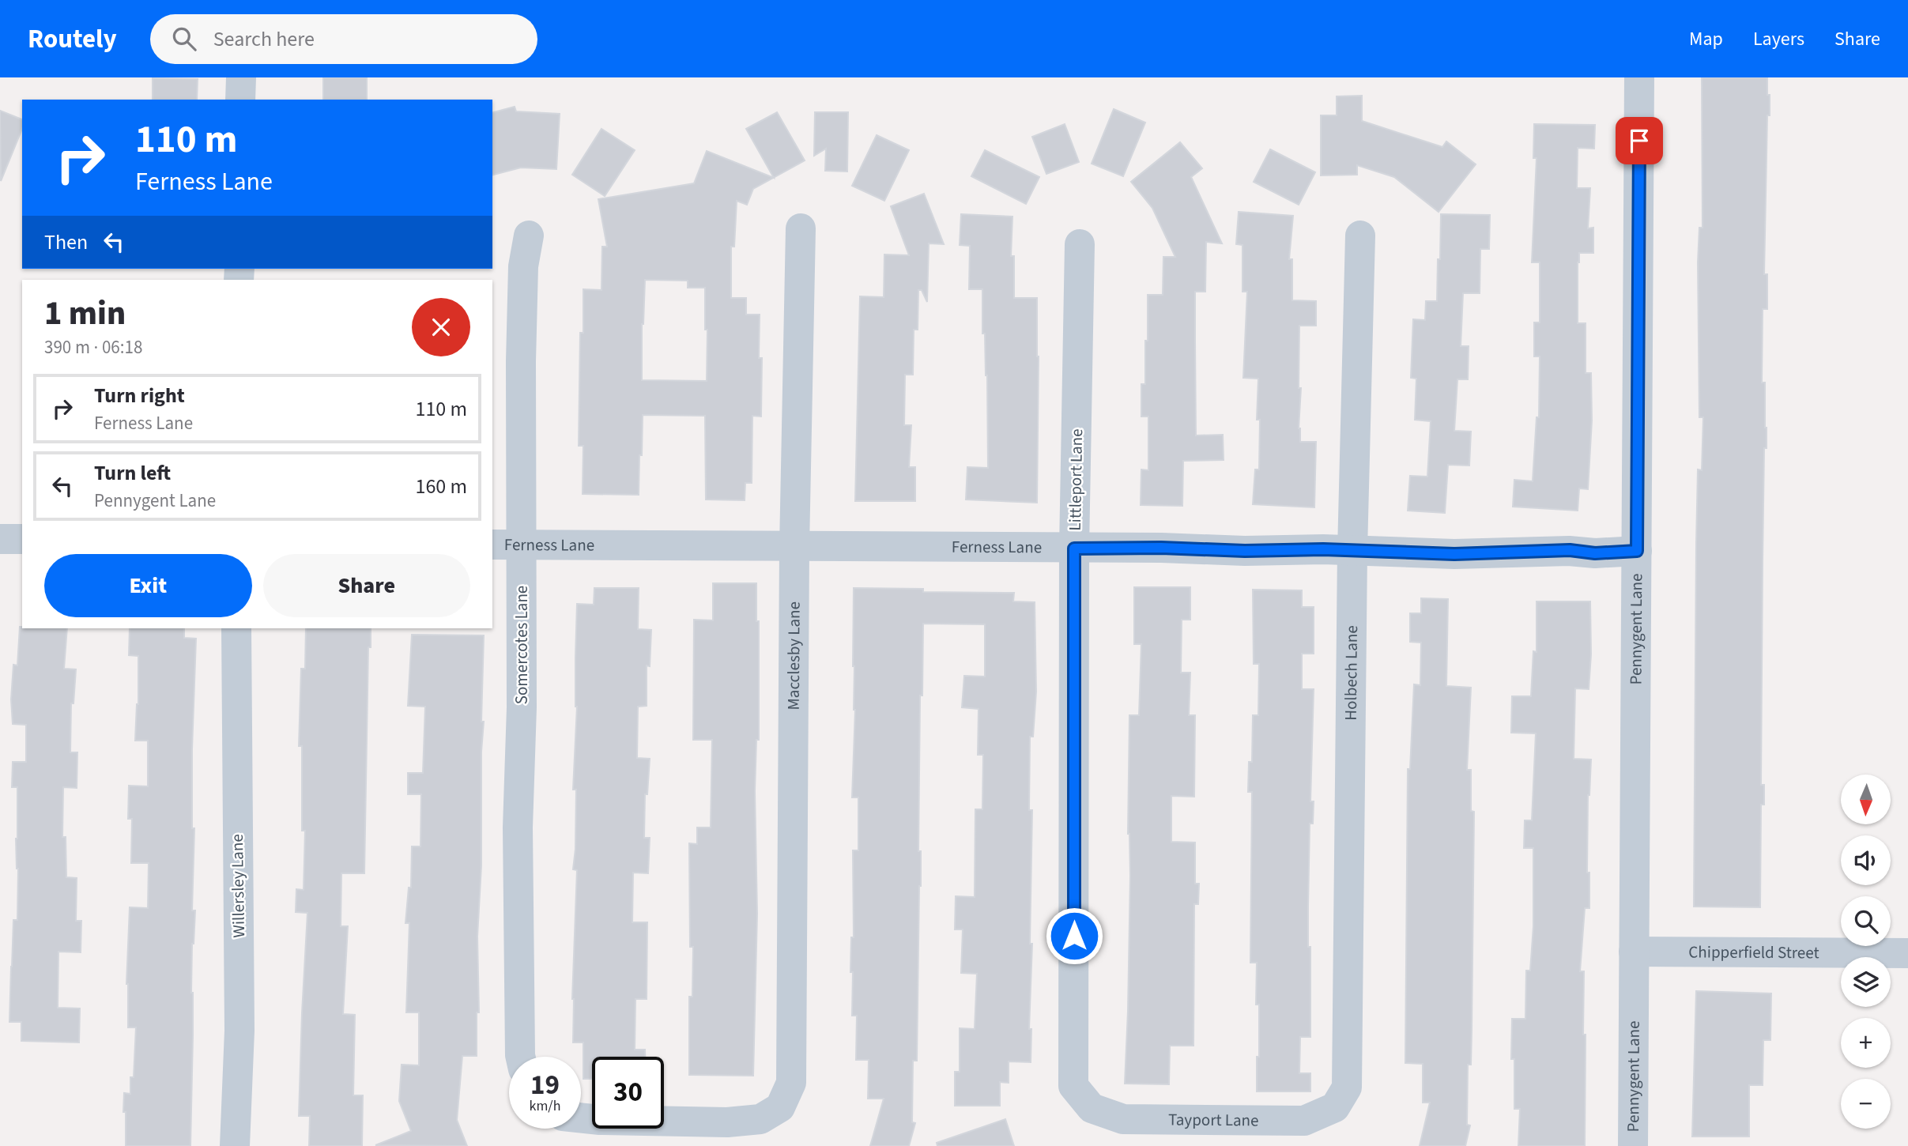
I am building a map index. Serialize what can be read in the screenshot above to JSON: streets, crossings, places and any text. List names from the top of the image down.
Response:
{
  "streets": {
    "street": [
      "Littleport Lane",
      "Ferness Lane",
      "Pennygent Lane",
      "Somercotes Lane",
      "Macclesby Lane",
      "Holbech Lane",
      "Willersley Lane",
      "Chipperfield Street",
      "Tayport Lane"
    ]
  },
  "crossings": [
    ["Littleport Lane", "Ferness Lane"],
    ["Littleport Lane", "Tayport Lane"],
    ["Ferness Lane", "Pennygent Lane"],
    ["Ferness Lane", "Somercotes Lane"],
    ["Ferness Lane", "Macclesby Lane"],
    ["Ferness Lane", "Holbech Lane"],
    ["Pennygent Lane", "Chipperfield Street"],
    ["Holbech Lane", "Tayport Lane"]
  ],
  "north": "bottom",
  "page": {
    "header": "Routely",
    "search": "Search here",
    "nav": ["Map", "Layers", "Share"],
    "turn": ["110 m", "Ferness Lane"],
    "then": "Then",
    "heading": ["1 min", "390 m · 06:18"],
    "list": [
      {
        "name": "Turn right",
        "note": "Ferness Lane",
        "value": "110 m"
      },
      {
        "name": "Turn left",
        "note": "Pennygent Lane",
        "value": "160 m"
      }
    ],
    "buttons": ["Exit", "Share"],
    "map_buttons": ["+", "−"],
    "speed": "19 km/h",
    "limit": "30"
  }
}
